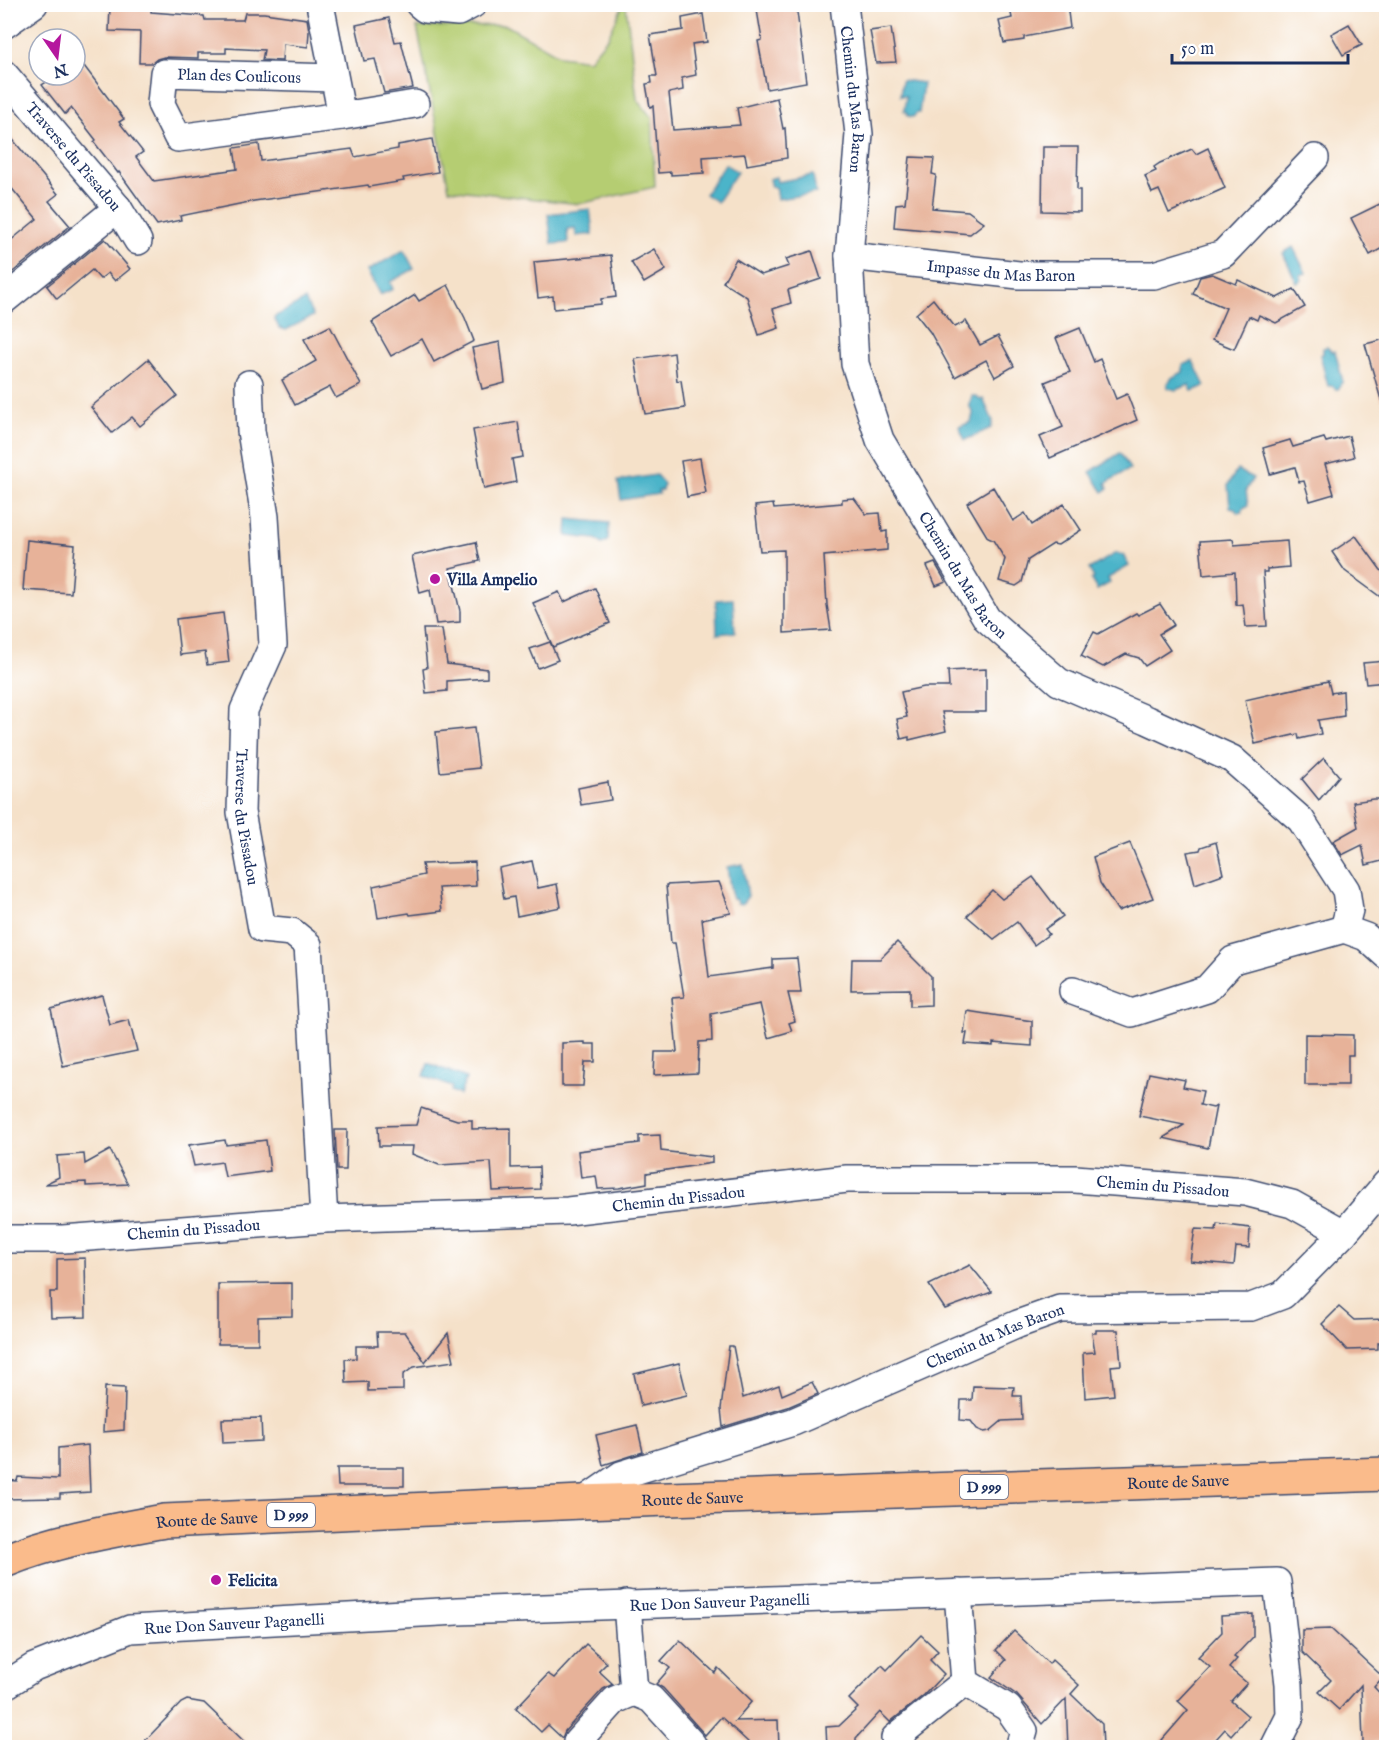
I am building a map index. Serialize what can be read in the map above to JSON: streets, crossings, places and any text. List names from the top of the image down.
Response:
{
  "streets": {
    "main road": ["Route de Sauve", "D 999"],
    "street": [
      "Plan des Coulicous",
      "Chemin du Mas Baron",
      "Traverse du Pissadou",
      "Impasse du Mas Baron",
      "Chemin du Pissadou",
      "Rue Don Sauveur Paganelli"
    ]
  },
  "crossings": [
    ["Chemin du Mas Baron", "Impasse du Mas Baron"],
    ["Chemin du Mas Baron", "Chemin du Pissadou"],
    ["Chemin du Mas Baron", "Route de Sauve"],
    ["Traverse du Pissadou", "Chemin du Pissadou"]
  ],
  "places": ["Villa Ampelio", "Felicita"],
  "scale_bar": "50 m",
  "north": "bottom"
}
